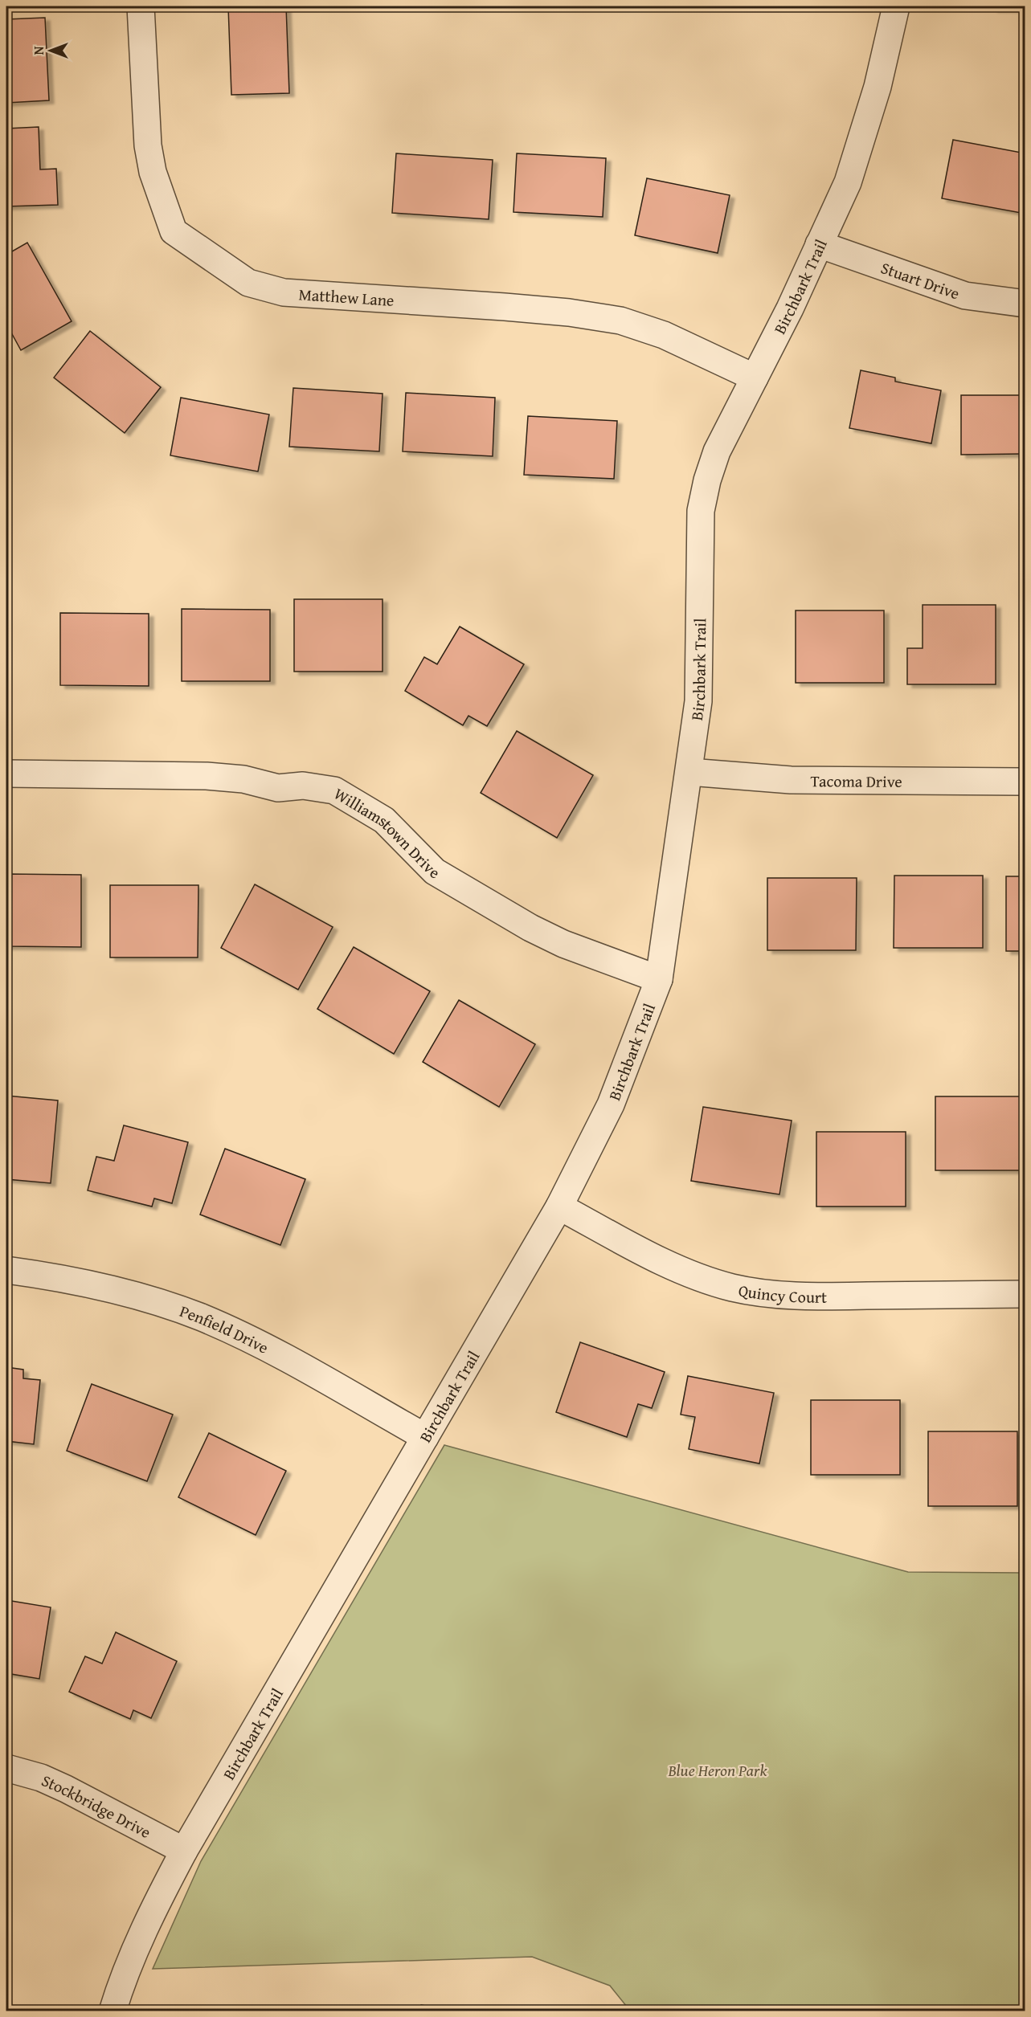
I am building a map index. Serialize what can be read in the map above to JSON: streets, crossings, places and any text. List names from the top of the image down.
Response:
{
  "streets": {
    "street": [
      "Stuart Drive",
      "Birchbark Trail",
      "Matthew Lane",
      "Tacoma Drive",
      "Williamstown Drive",
      "Quincy Court",
      "Penfield Drive",
      "Stockbridge Drive"
    ]
  },
  "crossings": [
    ["Stuart Drive", "Birchbark Trail"],
    ["Birchbark Trail", "Matthew Lane"],
    ["Birchbark Trail", "Tacoma Drive"],
    ["Birchbark Trail", "Williamstown Drive"],
    ["Birchbark Trail", "Quincy Court"],
    ["Birchbark Trail", "Penfield Drive"],
    ["Birchbark Trail", "Stockbridge Drive"]
  ],
  "parks": ["Blue Heron Park"],
  "north": "left"
}
